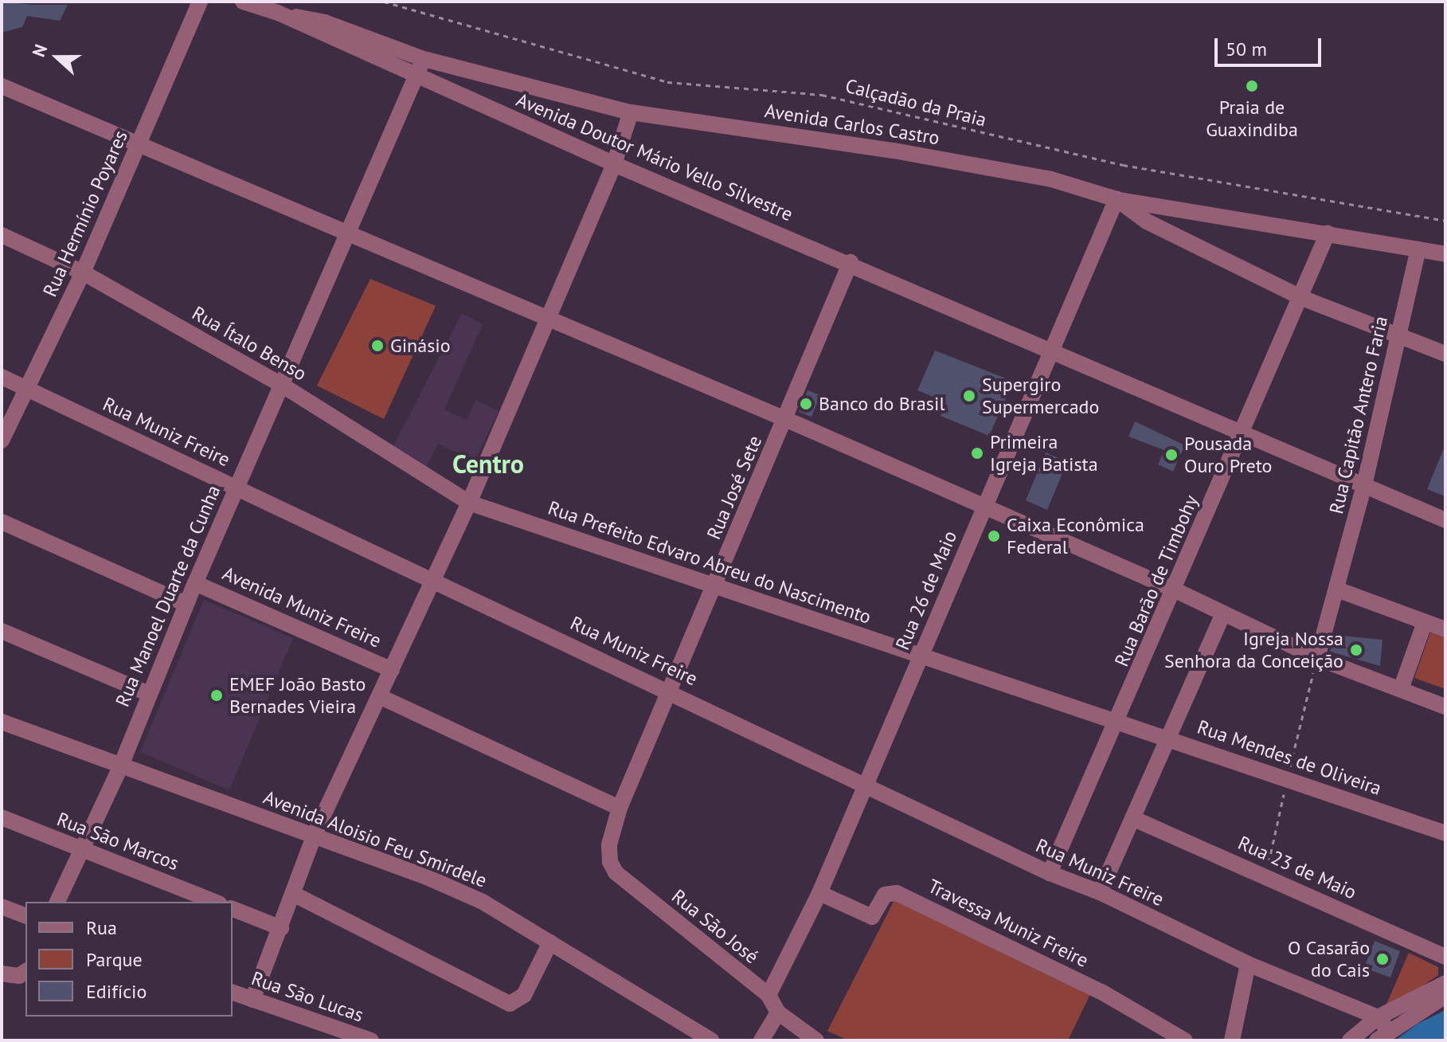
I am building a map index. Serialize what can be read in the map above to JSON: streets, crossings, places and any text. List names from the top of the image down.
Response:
{
  "streets": {
    "street": [
      "Avenida Carlos Castro",
      "Avenida Doutor Mário Vello Silvestre",
      "Rua Hermínio Poyares",
      "Rua Ítalo Benso",
      "Rua Capitão Antero Faria",
      "Rua Muniz Freire",
      "Rua José Sete",
      "Rua Prefeito Edvaro Abreu do Nascimento",
      "Rua Barão de Timbohy",
      "Rua 26 de Maio",
      "Rua Manoel Duarte da Cunha",
      "Avenida Muniz Freire",
      "Rua Mendes de Oliveira",
      "Avenida Aloisio Feu Smirdele",
      "Rua São Marcos",
      "Rua 23 de Maio",
      "Travessa Muniz Freire",
      "Rua São José",
      "Rua São Lucas"
    ],
    "path": ["Calçadão da Praia"]
  },
  "crossings": [
    ["Avenida Carlos Castro", "Avenida Doutor Mário Vello Silvestre"],
    ["Avenida Carlos Castro", "Rua Capitão Antero Faria"],
    ["Avenida Carlos Castro", "Rua Barão de Timbohy"],
    ["Avenida Carlos Castro", "Rua 26 de Maio"],
    ["Avenida Carlos Castro", "Rua Manoel Duarte da Cunha"],
    ["Avenida Doutor Mário Vello Silvestre", "Rua Capitão Antero Faria"],
    ["Avenida Doutor Mário Vello Silvestre", "Rua José Sete"],
    ["Avenida Doutor Mário Vello Silvestre", "Rua Barão de Timbohy"],
    ["Avenida Doutor Mário Vello Silvestre", "Rua 26 de Maio"],
    ["Avenida Doutor Mário Vello Silvestre", "Rua Manoel Duarte da Cunha"],
    ["Rua Hermínio Poyares", "Rua Ítalo Benso"],
    ["Rua Hermínio Poyares", "Rua Muniz Freire"],
    ["Rua Ítalo Benso", "Rua Prefeito Edvaro Abreu do Nascimento"],
    ["Rua Ítalo Benso", "Rua Manoel Duarte da Cunha"],
    ["Rua Muniz Freire", "Rua José Sete"],
    ["Rua Muniz Freire", "Rua Barão de Timbohy"],
    ["Rua Muniz Freire", "Rua 26 de Maio"],
    ["Rua Muniz Freire", "Rua Manoel Duarte da Cunha"],
    ["Rua José Sete", "Rua Prefeito Edvaro Abreu do Nascimento"],
    ["Rua José Sete", "Rua São José"],
    ["Rua Prefeito Edvaro Abreu do Nascimento", "Rua Barão de Timbohy"],
    ["Rua Prefeito Edvaro Abreu do Nascimento", "Rua 26 de Maio"],
    ["Rua Prefeito Edvaro Abreu do Nascimento", "Rua Mendes de Oliveira"],
    ["Rua Barão de Timbohy", "Rua Mendes de Oliveira"],
    ["Rua 26 de Maio", "Travessa Muniz Freire"],
    ["Rua 26 de Maio", "Rua São José"],
    ["Rua Manoel Duarte da Cunha", "Avenida Muniz Freire"],
    ["Rua Manoel Duarte da Cunha", "Avenida Aloisio Feu Smirdele"],
    ["Rua Manoel Duarte da Cunha", "Rua São Marcos"]
  ],
  "districts": ["Centro"],
  "places": [
    "Praia de Guaxindiba",
    "Ginásio",
    "Supergiro Supermercado",
    "Banco do Brasil",
    "Primeira Igreja Batista",
    "Pousada Ouro Preto",
    "Caixa Econômica Federal",
    "Igreja Nossa Senhora da Conceição",
    "EMEF João Basto Bernades Vieira",
    "O Casarão do Cais"
  ],
  "legend": ["Rua", "Parque", "Edifício"],
  "scale_bar": "50 m",
  "north": "left"
}
